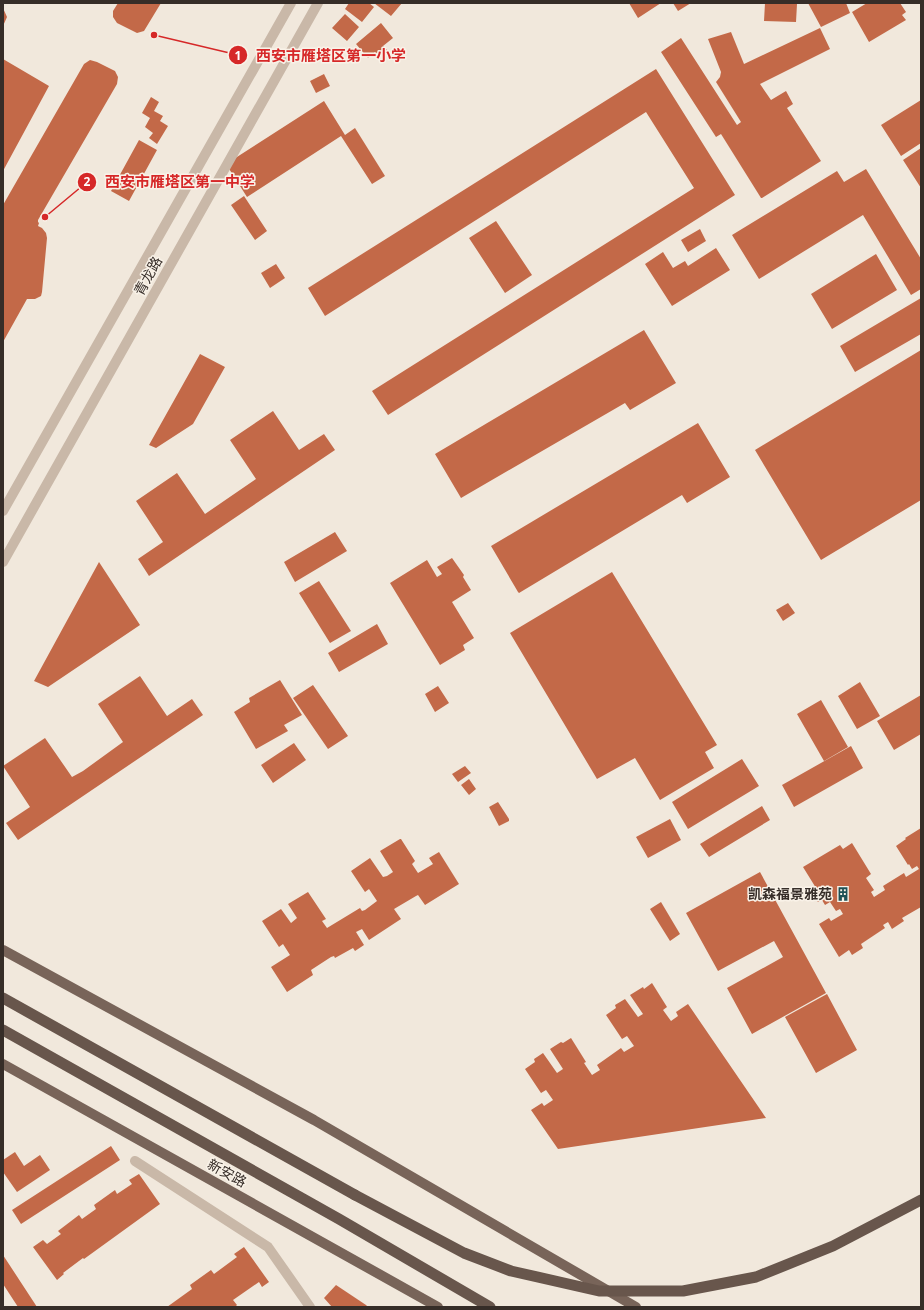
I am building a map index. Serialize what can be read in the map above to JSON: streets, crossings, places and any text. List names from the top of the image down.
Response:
{
  "streets": {
    "main road": ["新安路"],
    "street": ["青龙路"]
  },
  "places": {
    "other": ["西安市雁塔区第一小学", "西安市雁塔区第一中学"],
    "building": ["凯森福景雅苑"]
  }
}
